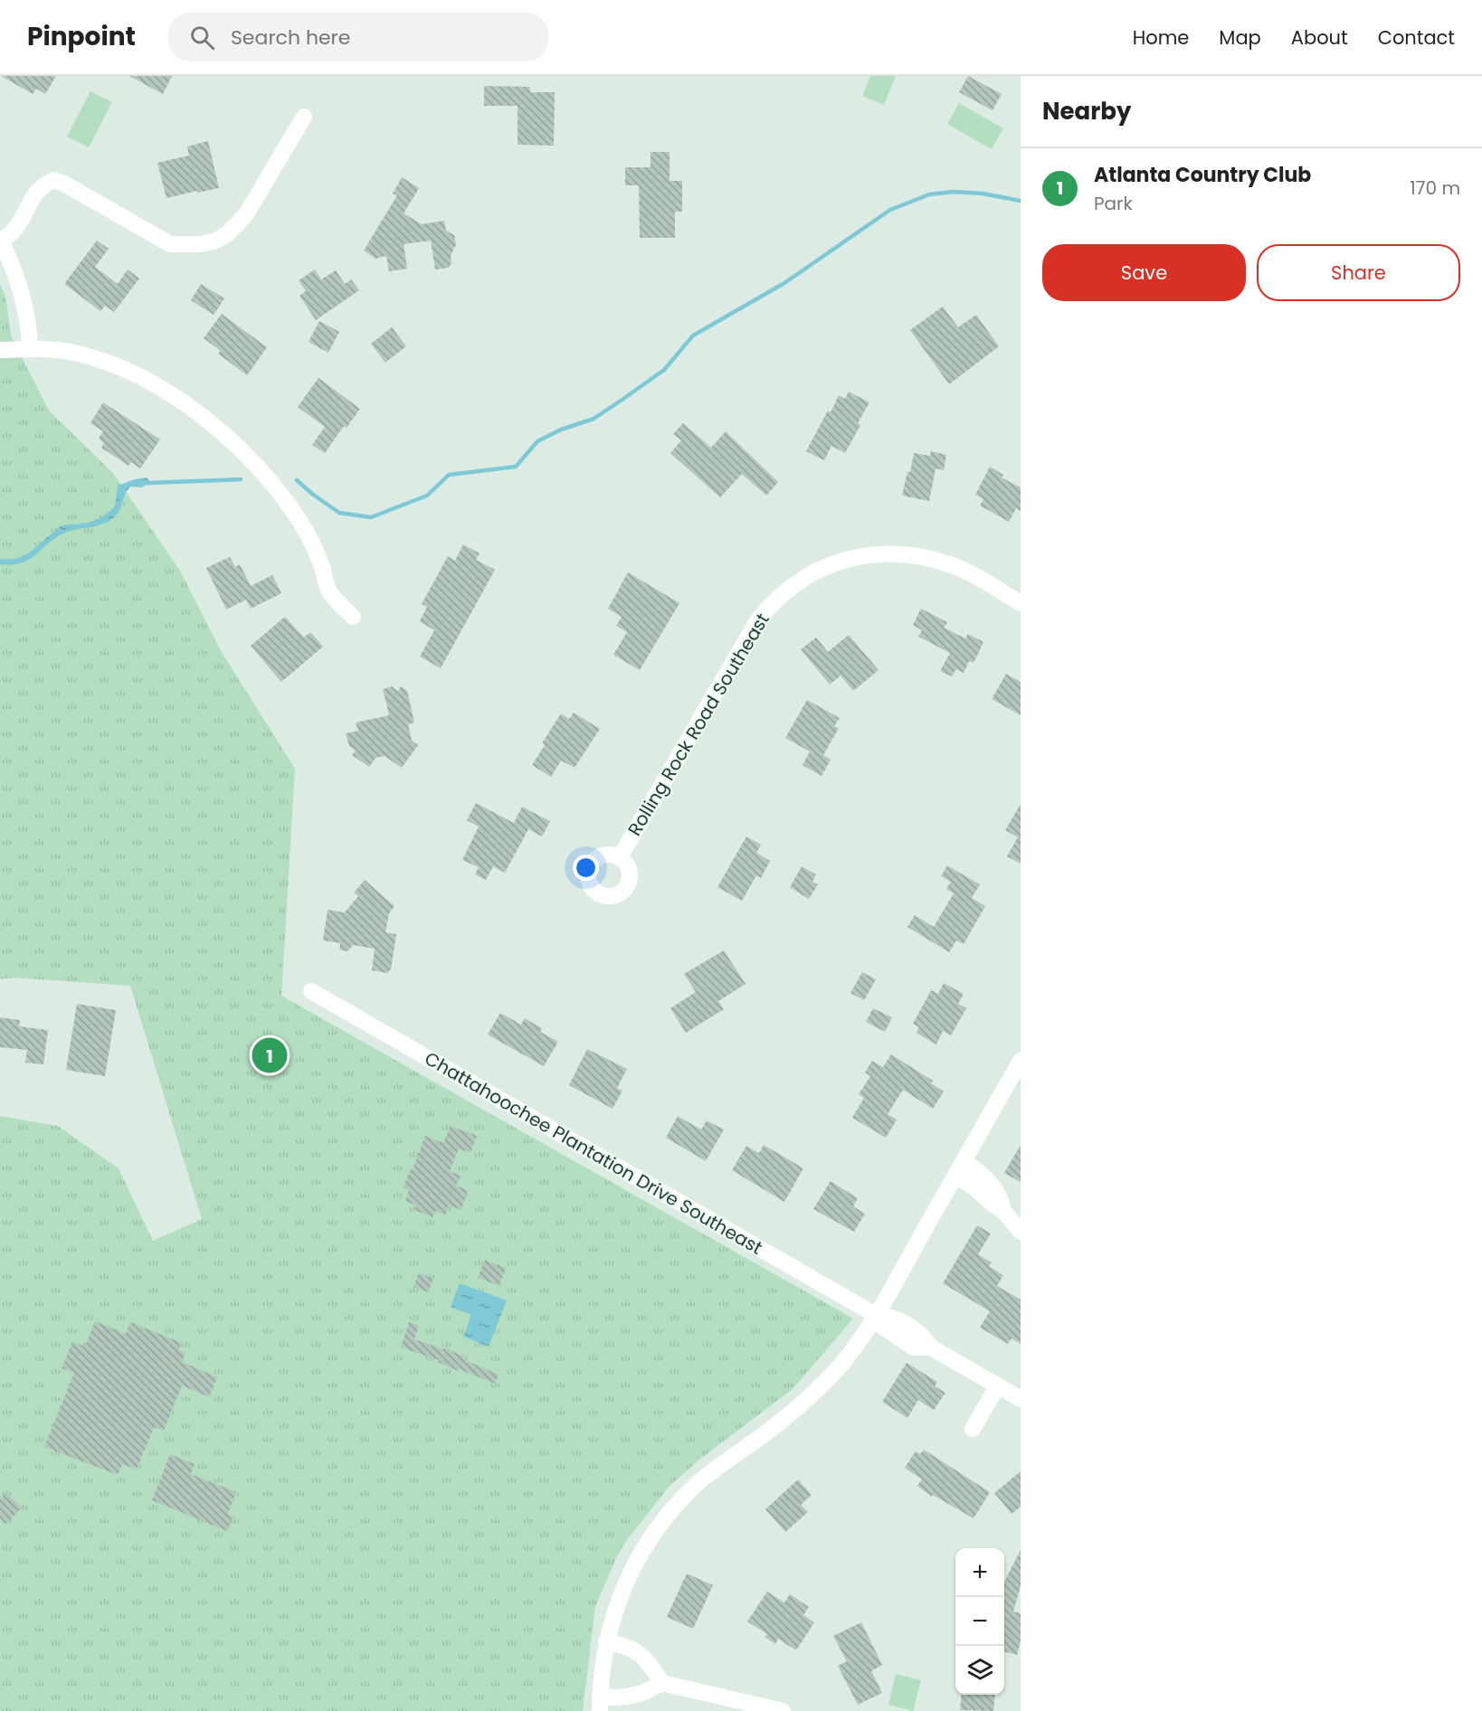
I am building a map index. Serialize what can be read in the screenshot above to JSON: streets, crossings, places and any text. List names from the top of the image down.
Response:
{
  "streets": {
    "street": ["Rolling Rock Road Southeast", "Chattahoochee Plantation Drive Southeast"]
  },
  "page": {
    "header": "Pinpoint",
    "search": "Search here",
    "nav": [
      "Home",
      "Map",
      "About",
      "Contact"
    ],
    "heading": "Nearby",
    "list": [
      {
        "mark": "1",
        "name": "Atlanta Country Club",
        "note": "Park",
        "value": "170 m"
      }
    ],
    "buttons": ["Save", "Share"],
    "pins": "1",
    "map_buttons": ["+", "−"]
  }
}
